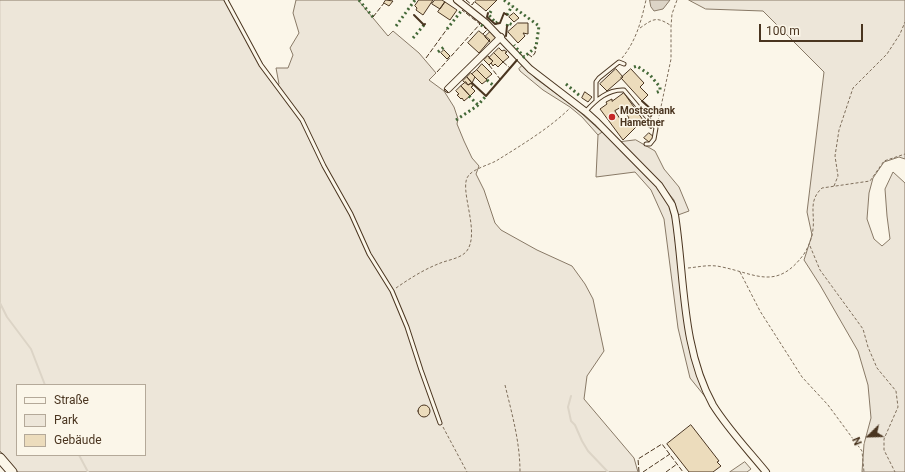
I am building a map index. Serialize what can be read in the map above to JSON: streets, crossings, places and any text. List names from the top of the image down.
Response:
{
  "places": ["Mostschank Hametner"],
  "legend": ["Straße", "Park", "Gebäude"],
  "scale_bar": "100 m",
  "north": "bottom left"
}
